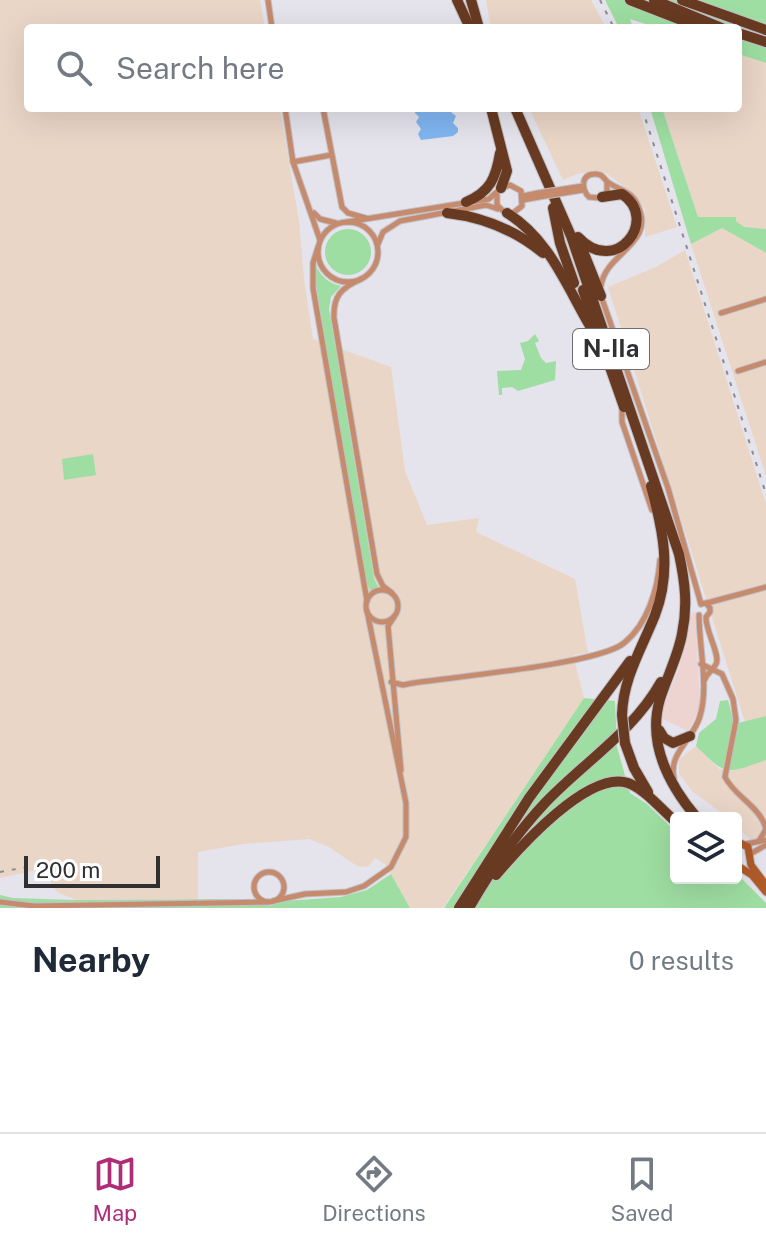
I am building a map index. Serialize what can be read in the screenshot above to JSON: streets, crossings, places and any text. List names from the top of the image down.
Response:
{
  "streets": {
    "highway": ["N-IIa"]
  },
  "scale_bar": "200 m",
  "page": {
    "search": "Search here",
    "scale": "200 m",
    "heading": ["Nearby", "0 results"],
    "nav": ["Map", "Directions", "Saved"]
  }
}
